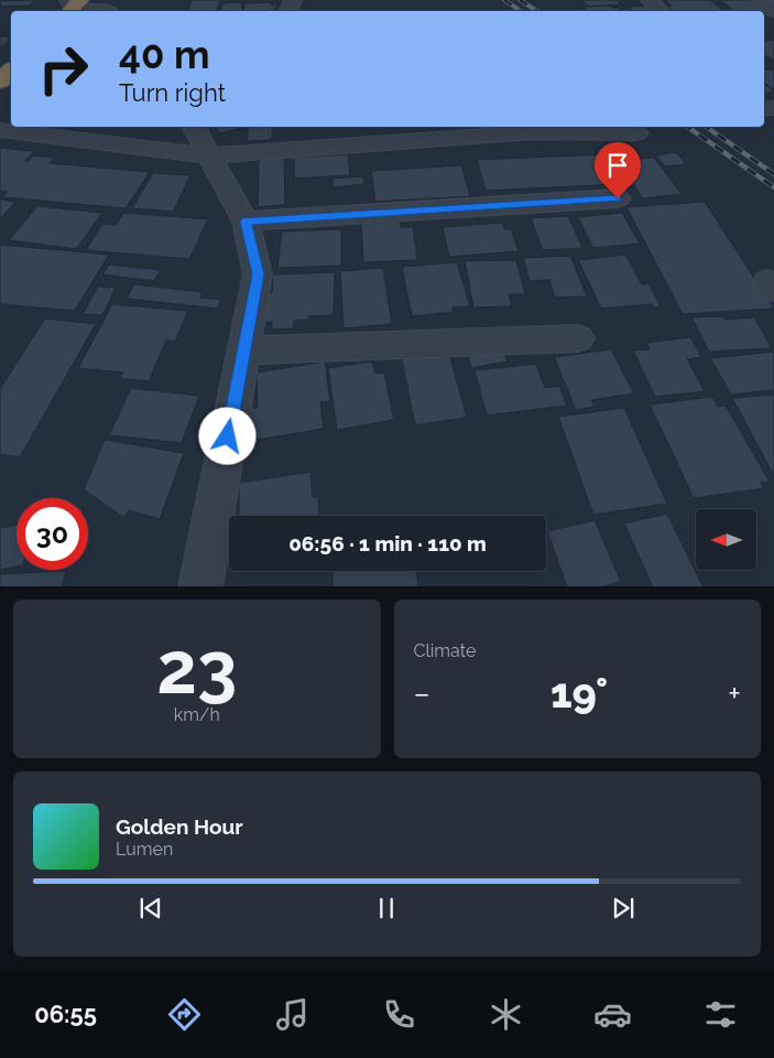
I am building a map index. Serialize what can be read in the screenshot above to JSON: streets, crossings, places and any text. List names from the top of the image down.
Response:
{
  "north": "left",
  "page": {
    "turn": ["40 m", "Turn right"],
    "limit": "30",
    "trip": "06:56 · 1 min · 110 m",
    "tile": [
      ["23", "km/h"],
      "Climate"
    ],
    "heat": ["−", "19°", "+"],
    "song": ["Golden Hour", "Lumen"],
    "tabs": "06:55"
  }
}
